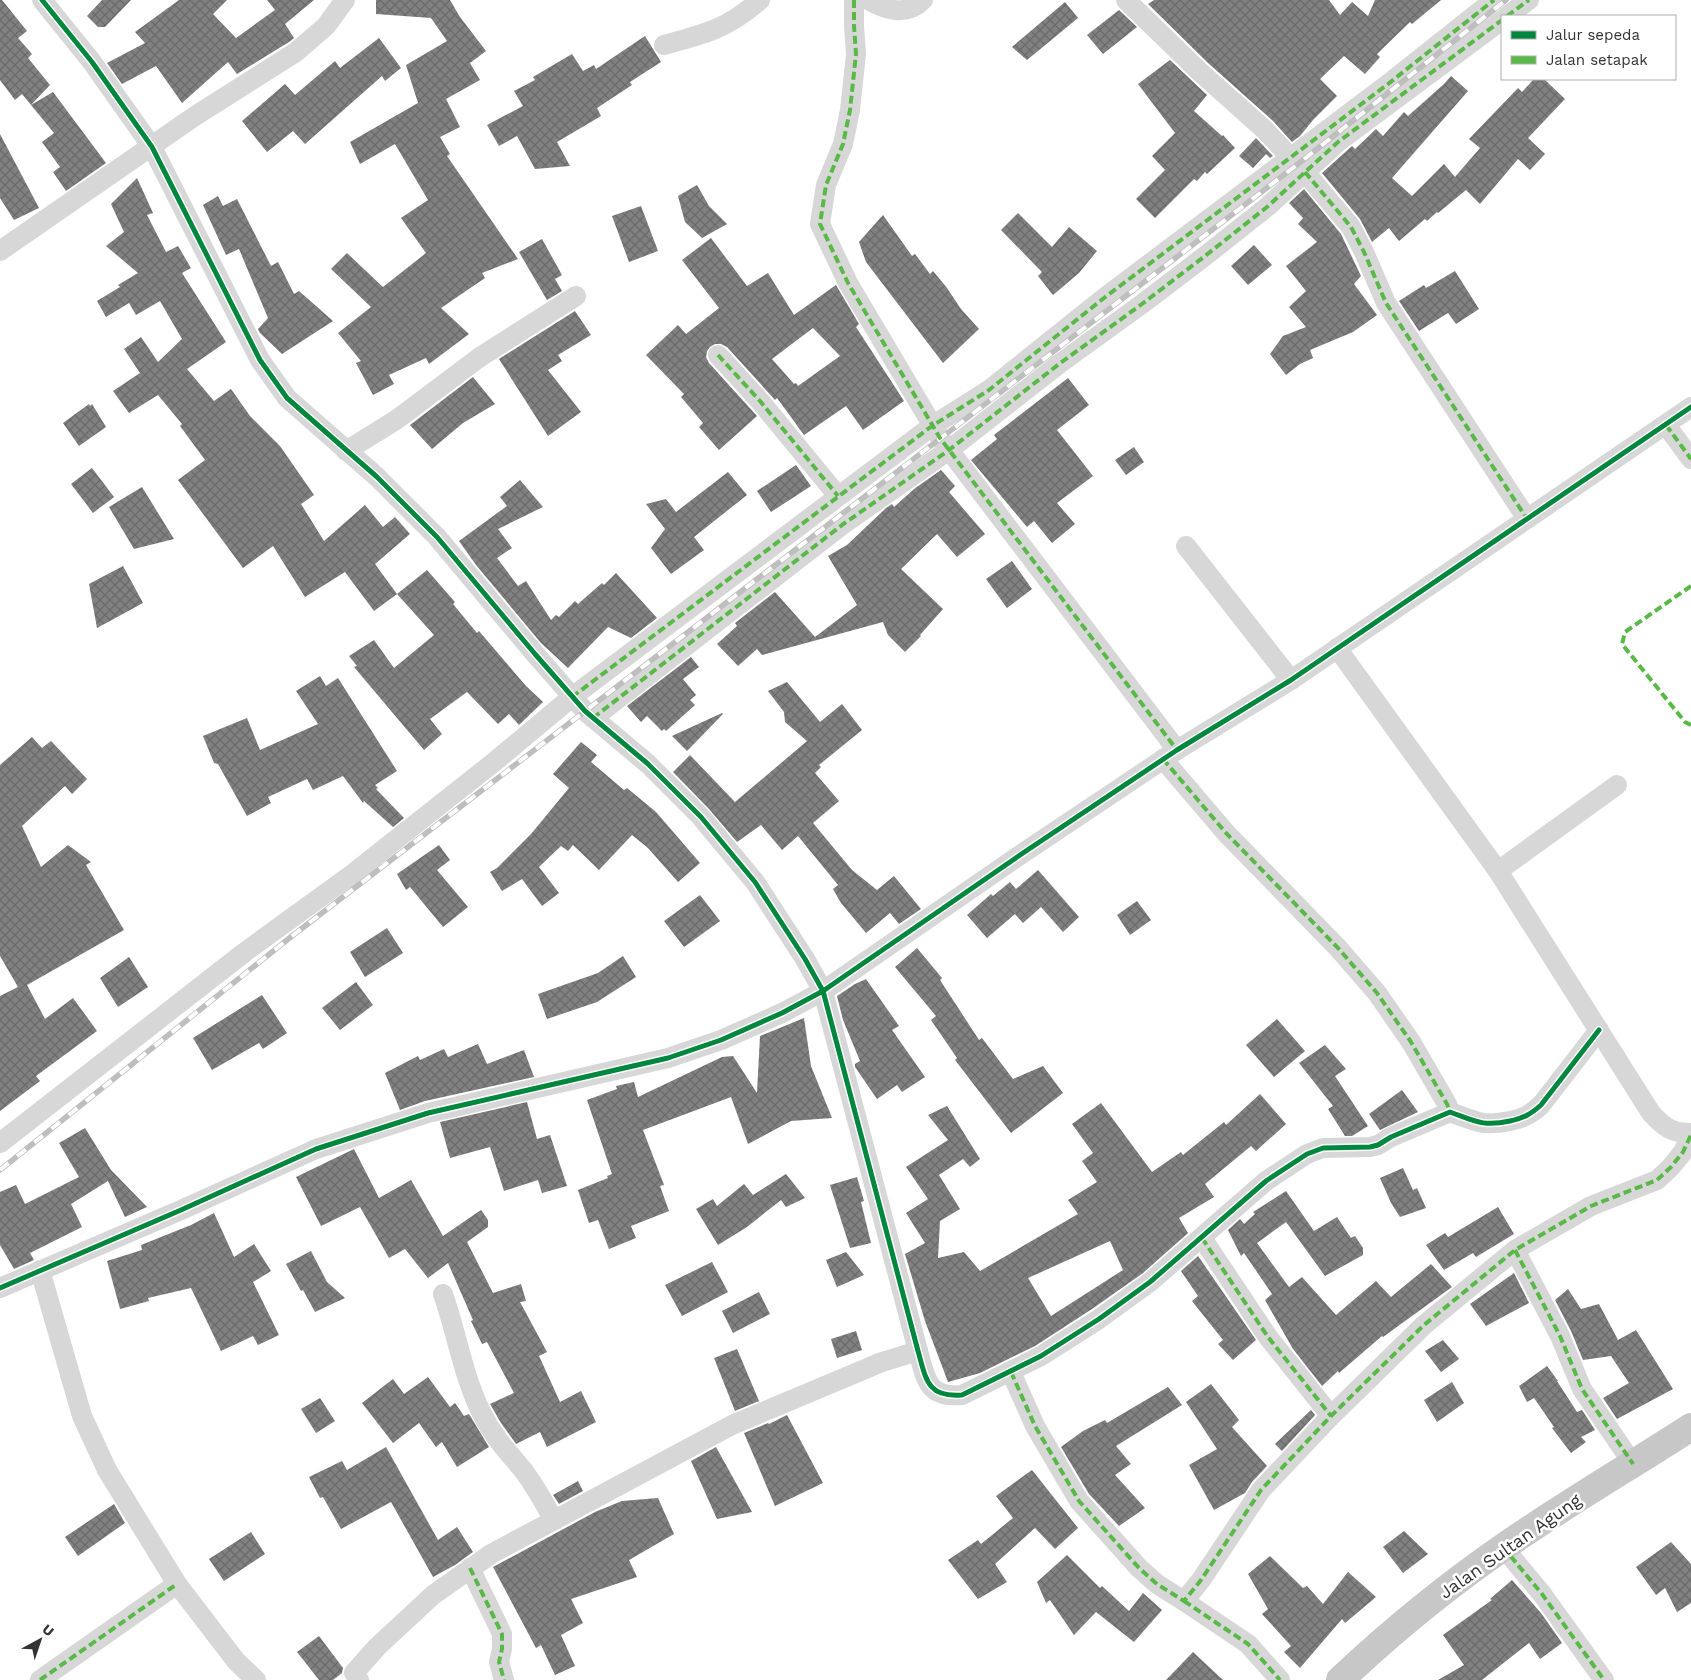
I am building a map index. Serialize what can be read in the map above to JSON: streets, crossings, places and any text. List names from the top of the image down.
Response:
{
  "streets": {
    "highway": ["Jalan Sultan Agung"]
  },
  "legend": ["Jalur sepeda", "Jalan setapak"],
  "north": "top right"
}
